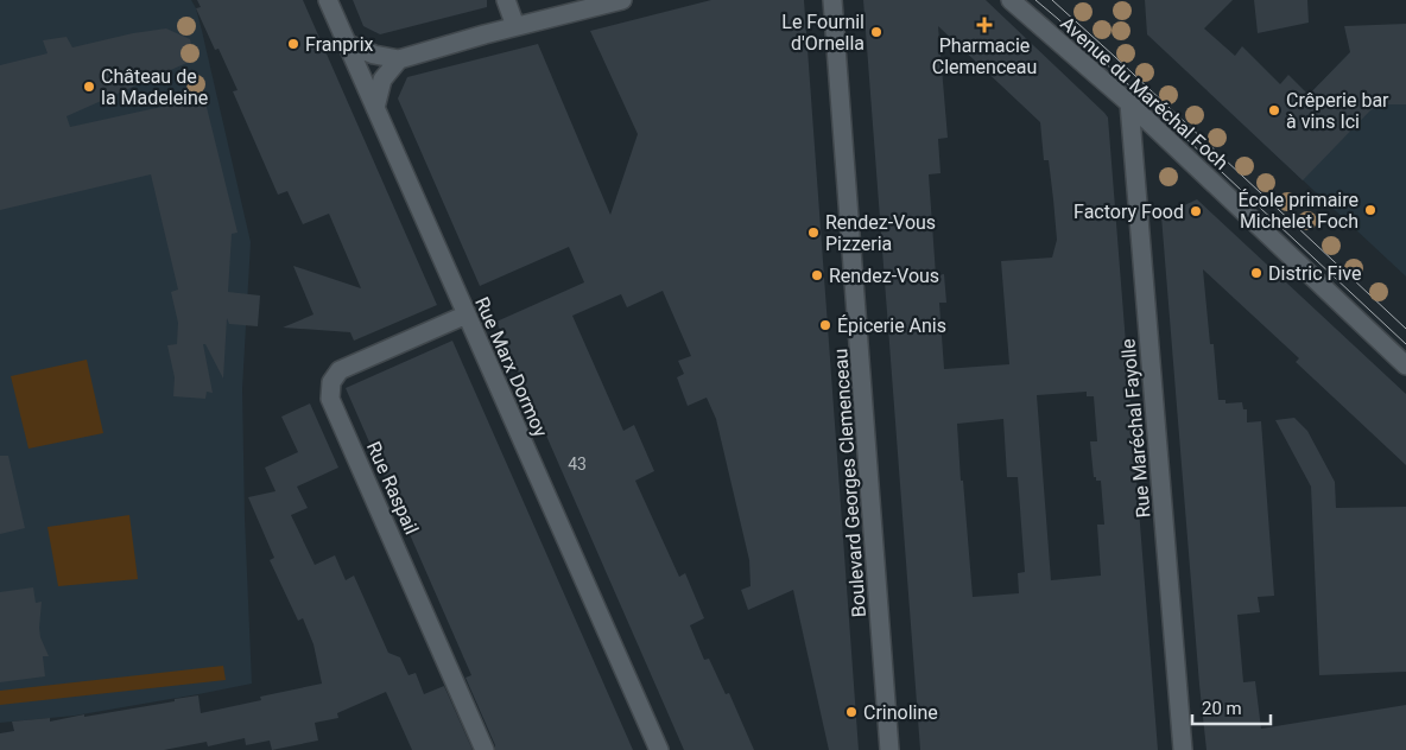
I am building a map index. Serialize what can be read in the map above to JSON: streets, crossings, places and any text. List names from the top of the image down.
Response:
{
  "streets": {
    "street": [
      "Avenue du Maréchal Foch",
      "Rue Marx Dormoy",
      "Rue Maréchal Fayolle",
      "Boulevard Georges Clemenceau",
      "Rue Raspail"
    ]
  },
  "crossings": [
    ["Avenue du Maréchal Foch", "Rue Maréchal Fayolle"],
    ["Rue Marx Dormoy", "Rue Raspail"]
  ],
  "places": {
    "health": ["Pharmacie Clemenceau"],
    "other": [
      "Le Fournil d'Ornella",
      "Franprix",
      "Château de la Madeleine",
      "Crêperie bar à vins Ici",
      "École primaire Michelet Foch",
      "Factory Food",
      "Rendez-Vous Pizzeria",
      "Distric Five",
      "Rendez-Vous",
      "Épicerie Anis",
      "Crinoline"
    ]
  },
  "house_numbers": ["43"],
  "scale_bar": "20 m"
}
